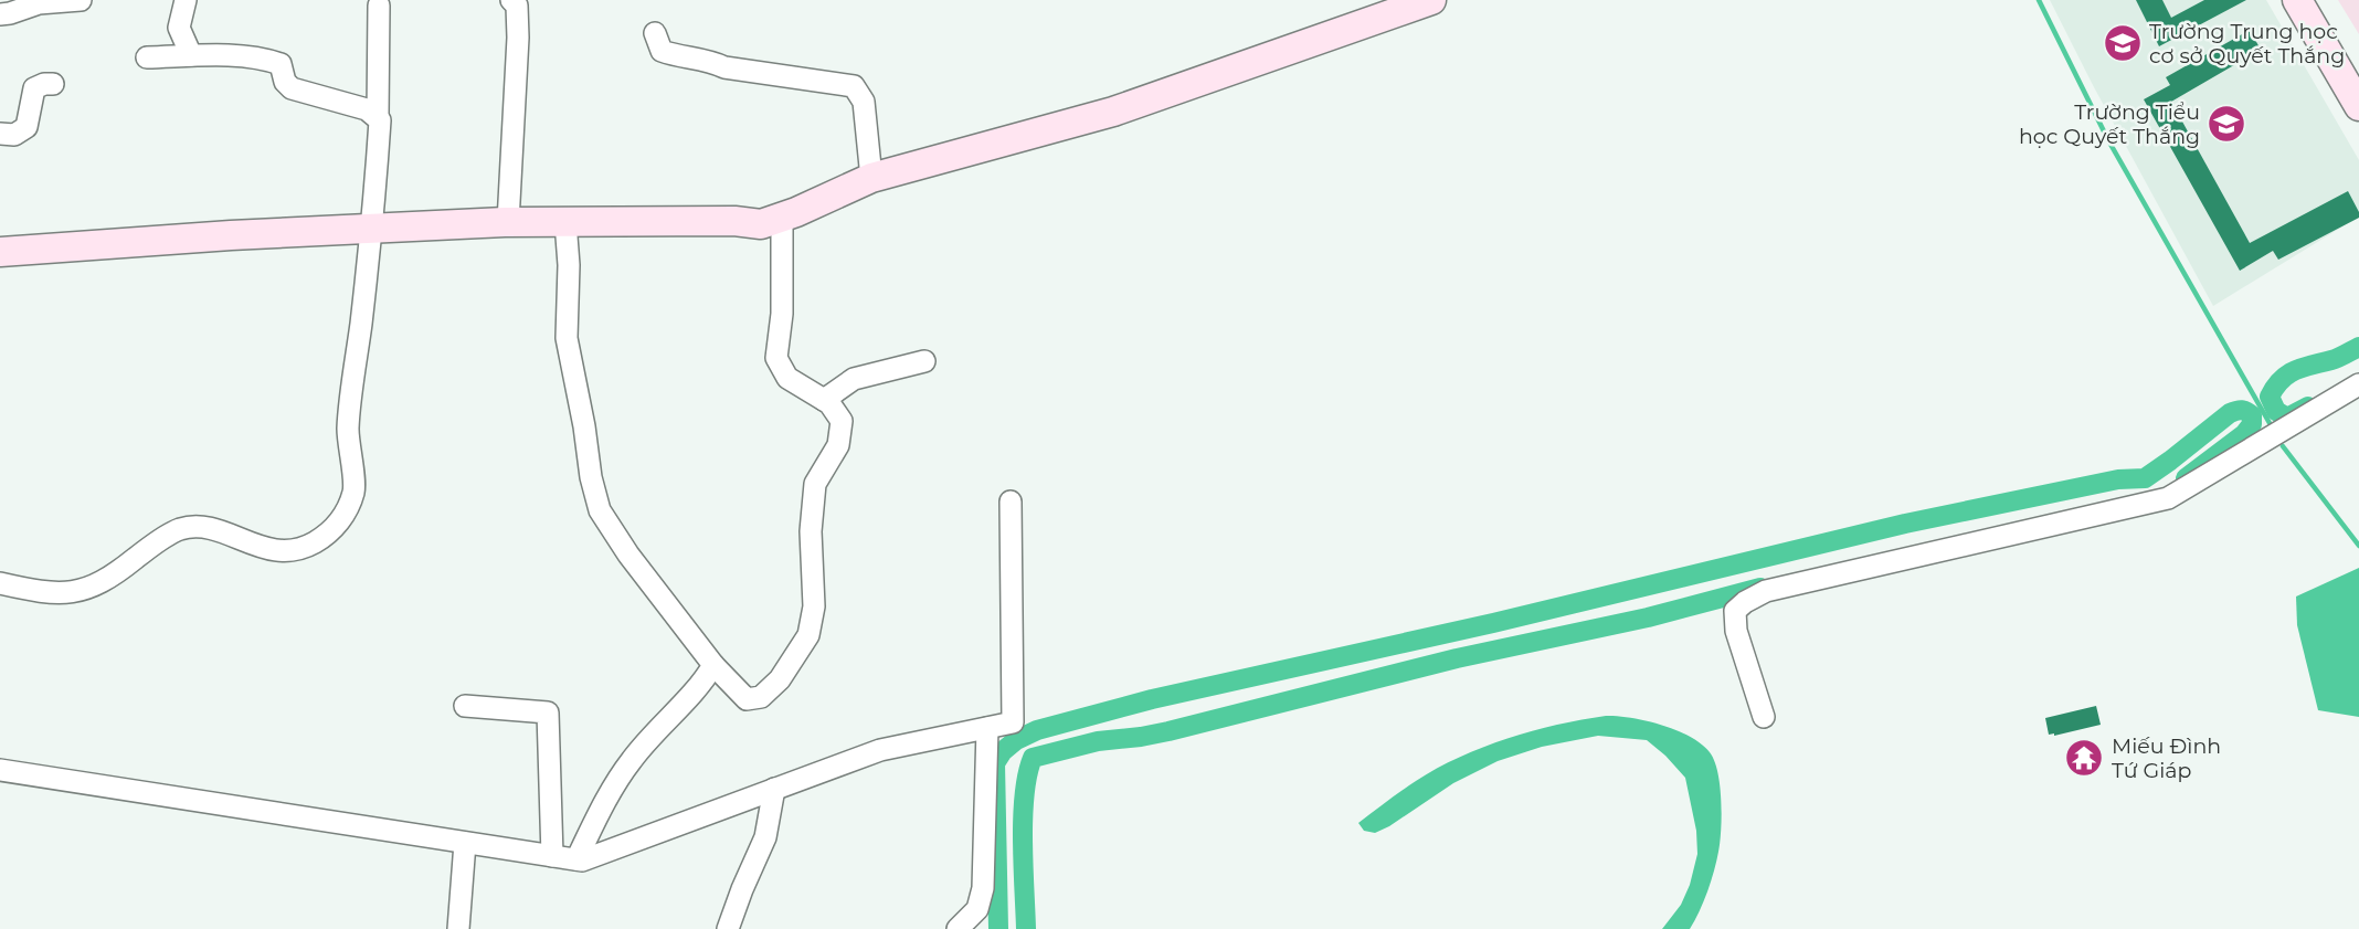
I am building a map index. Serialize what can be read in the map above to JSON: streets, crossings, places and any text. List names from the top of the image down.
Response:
{
  "places": {
    "school or university": ["Trường Trung học cơ sở Quyết Thắng", "Trường Tiểu học Quyết Thắng"],
    "temple": ["Miếu Đình Tứ Giáp"]
  }
}
